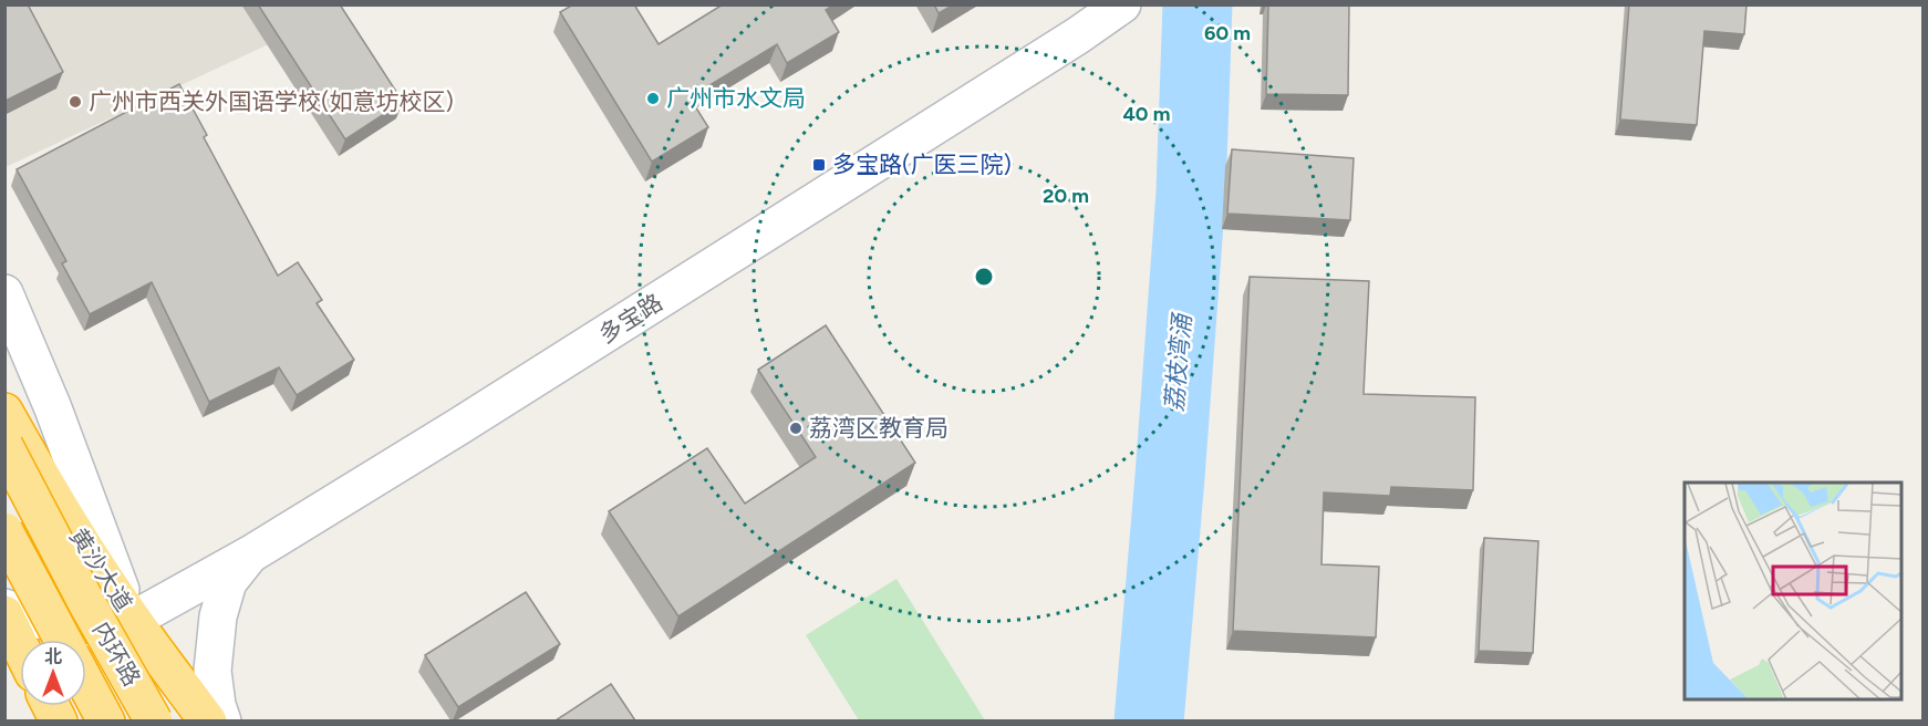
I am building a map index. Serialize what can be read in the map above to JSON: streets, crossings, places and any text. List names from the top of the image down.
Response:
{
  "streets": {
    "highway": ["黄沙大道", "内环路"],
    "street": ["多宝路"]
  },
  "crossings": [
    ["多宝路", "黄沙大道"]
  ],
  "water": ["荔枝湾涌"],
  "places": {
    "other": ["广州市水文局", "广州市西关外国语学校(如意坊校区)", "荔湾区教育局"],
    "transit": ["多宝路(广医三院)"]
  },
  "north": "top",
  "rings": ["60 m", "40 m", "20 m"]
}
